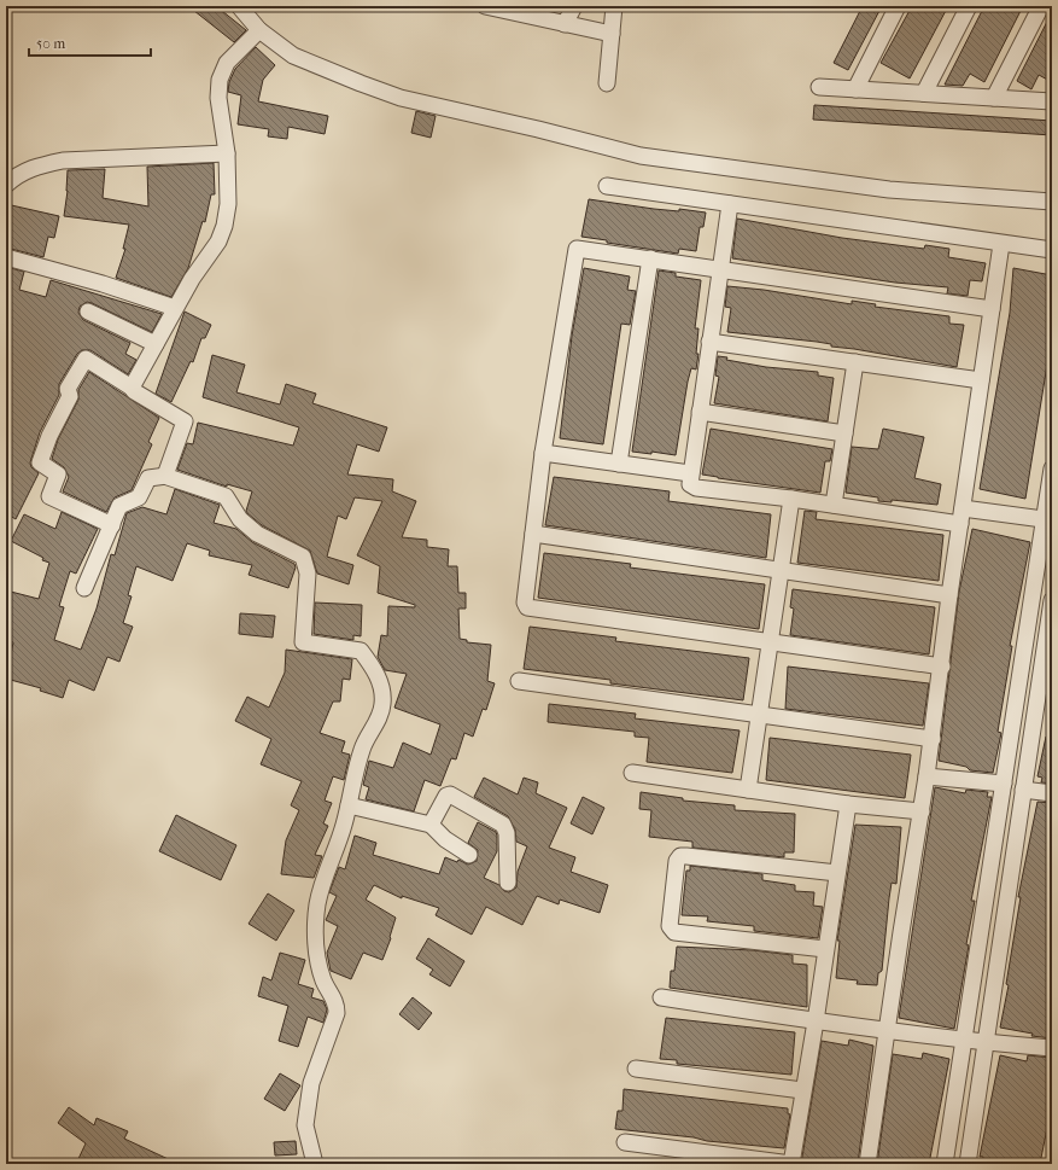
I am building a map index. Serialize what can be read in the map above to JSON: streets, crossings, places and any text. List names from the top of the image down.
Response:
{
  "scale_bar": "50 m"
}
